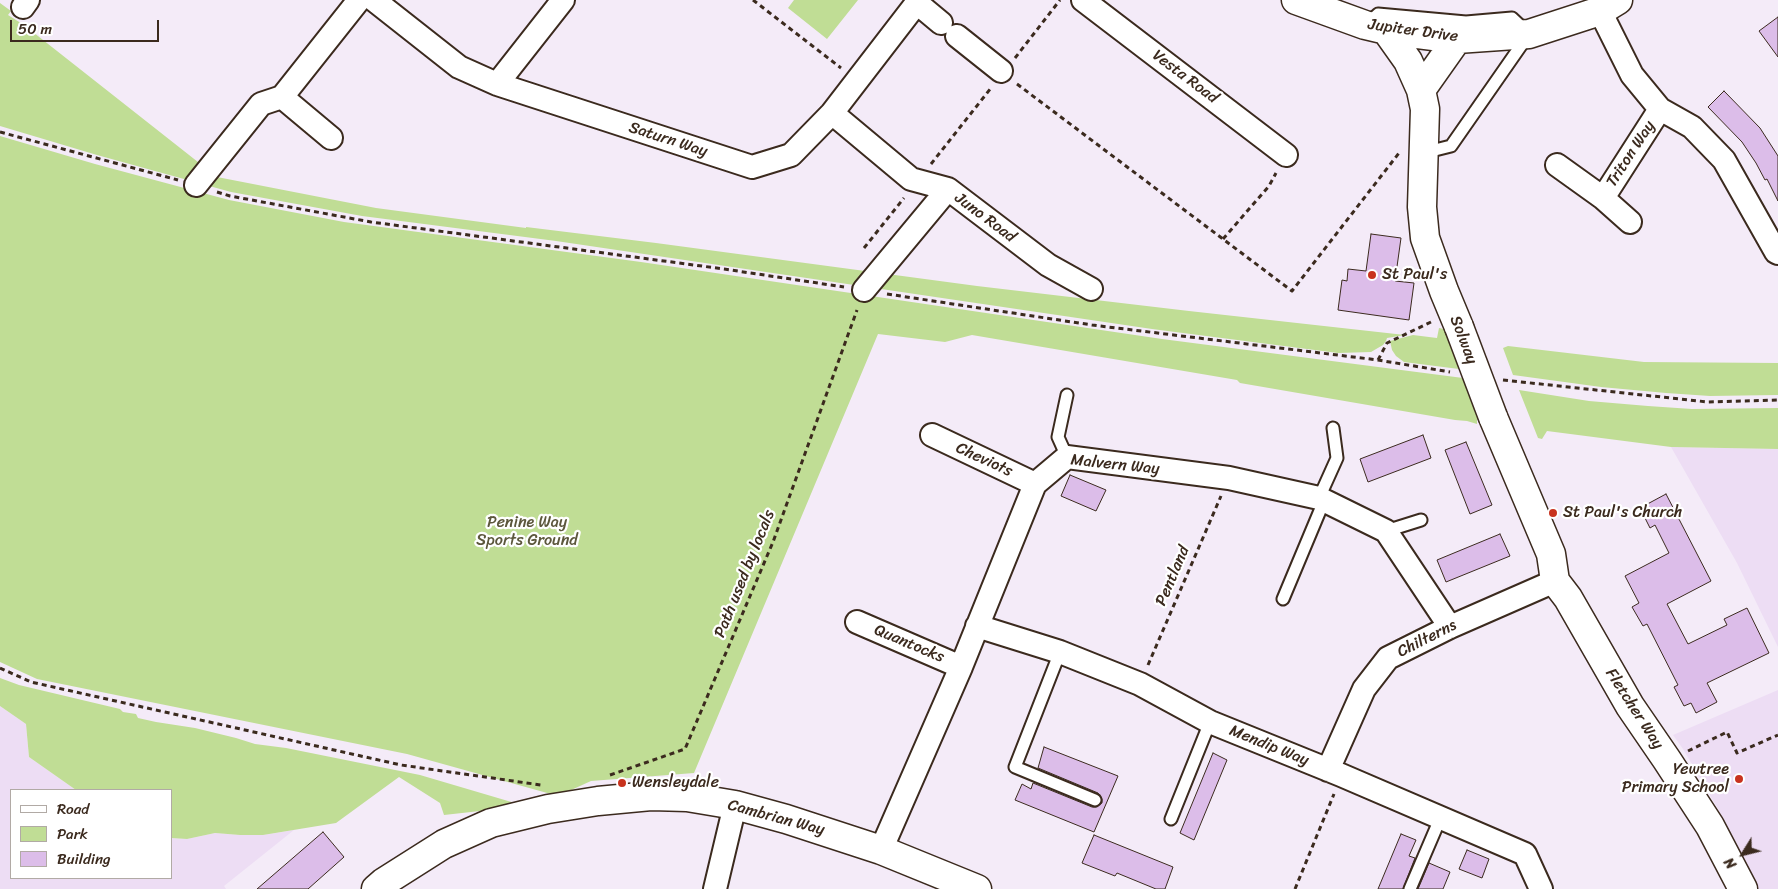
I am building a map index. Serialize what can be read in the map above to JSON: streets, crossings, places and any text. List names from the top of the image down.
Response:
{
  "streets": {
    "street": [
      "Jupiter Drive",
      "Vesta Road",
      "Saturn Way",
      "Triton Way",
      "Juno Road",
      "Solway",
      "Cheviots",
      "Malvern Way",
      "Chilterns",
      "Quantocks",
      "Fletcher Way",
      "Mendip Way",
      "Cambrian Way"
    ],
    "path": ["Path used by locals", "Pentland"]
  },
  "crossings": [
    ["Jupiter Drive", "Solway"],
    ["Saturn Way", "Juno Road"],
    ["Solway", "Chilterns"],
    ["Solway", "Fletcher Way"],
    ["Cheviots", "Malvern Way"],
    ["Malvern Way", "Pentland"],
    ["Malvern Way", "Quantocks"],
    ["Malvern Way", "Mendip Way"],
    ["Malvern Way", "Cambrian Way"],
    ["Pentland", "Mendip Way"],
    ["Chilterns", "Fletcher Way"],
    ["Chilterns", "Mendip Way"]
  ],
  "parks": ["Penine Way Sports Ground"],
  "places": [
    "St Paul's",
    "St Paul's Church",
    "Yewtree Primary School",
    "Wensleydale"
  ],
  "legend": ["Road", "Park", "Building"],
  "scale_bar": "50 m",
  "north": "bottom left"
}
